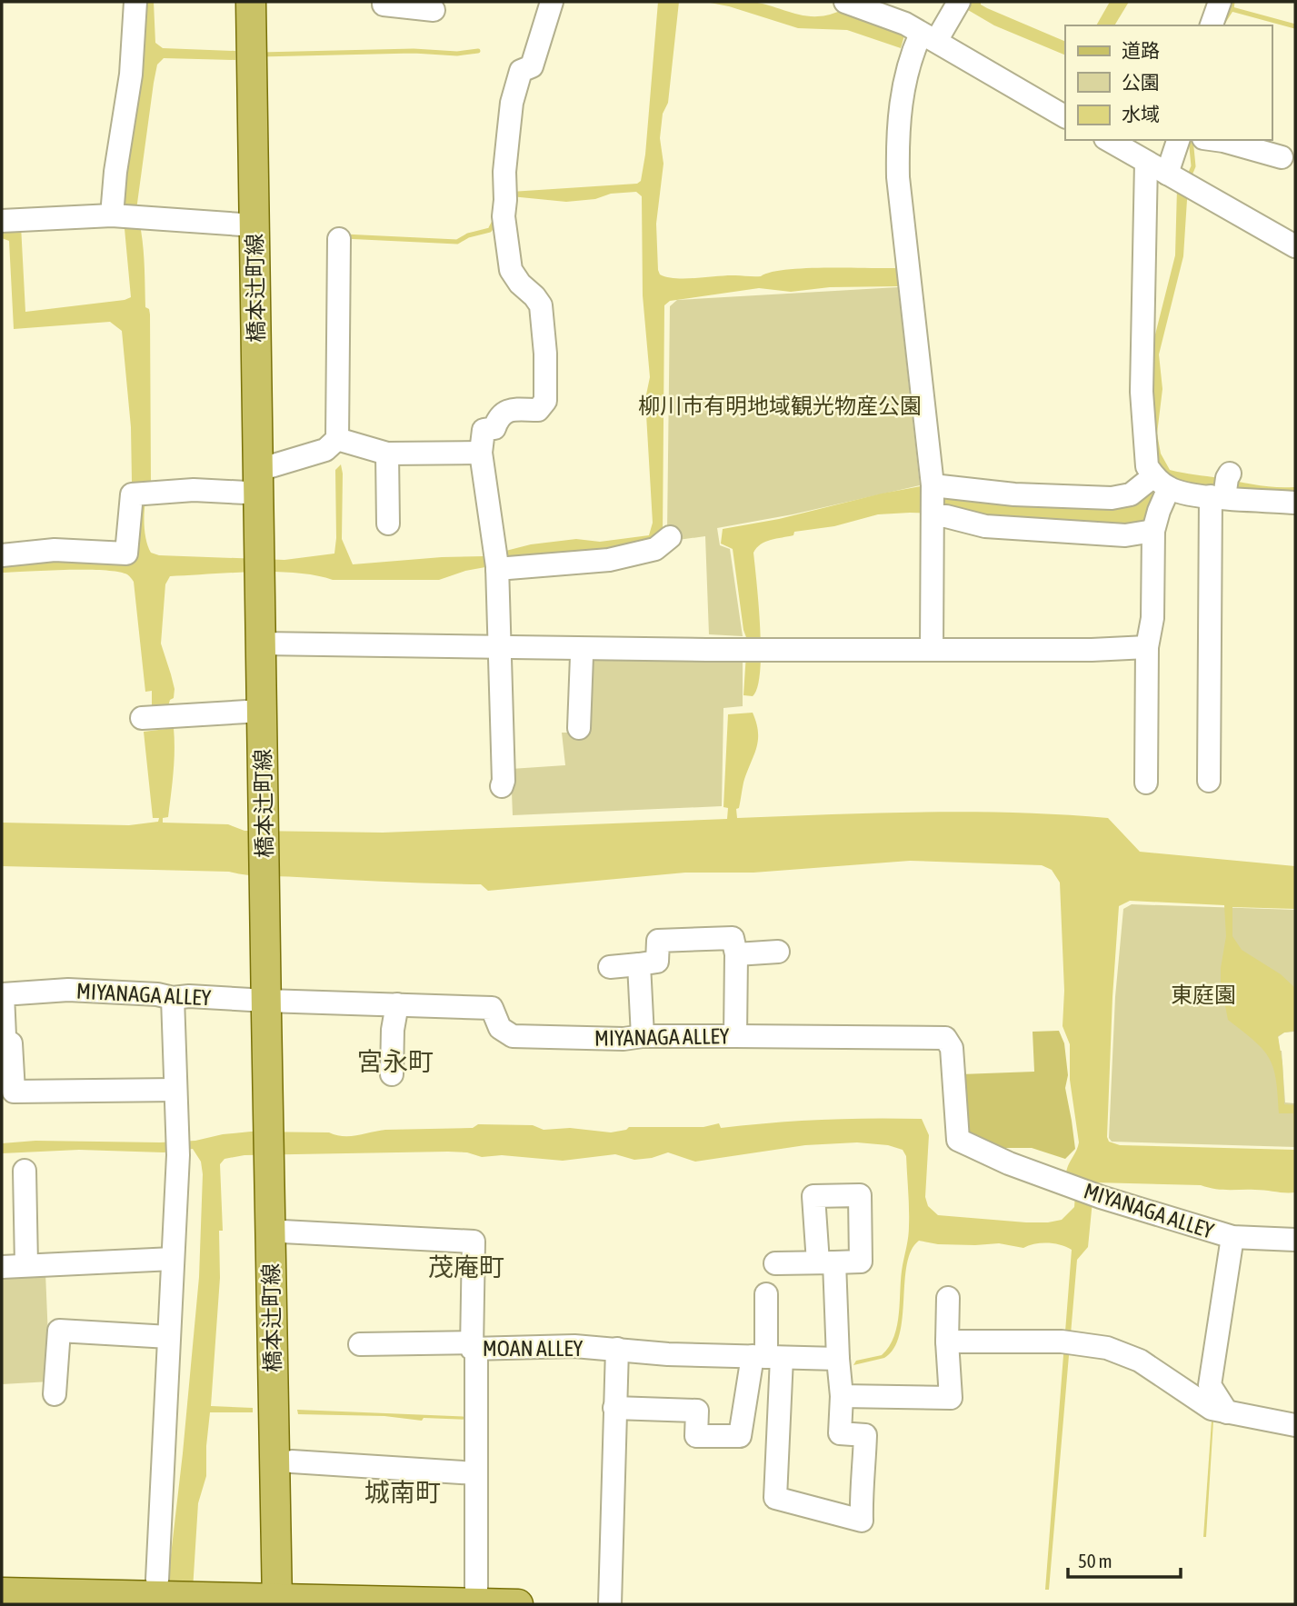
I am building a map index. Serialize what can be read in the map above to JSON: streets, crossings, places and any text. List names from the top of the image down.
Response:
{
  "streets": {
    "main road": ["橋本辻町線"],
    "street": ["MIYANAGA ALLEY", "MOAN ALLEY"]
  },
  "crossings": [
    ["橋本辻町線", "MIYANAGA ALLEY"]
  ],
  "districts": ["宮永町", "茂庵町", "城南町"],
  "parks": ["柳川市有明地域観光物産公園", "東庭園"],
  "legend": ["道路", "公園", "水域"],
  "scale_bar": "50 m"
}
